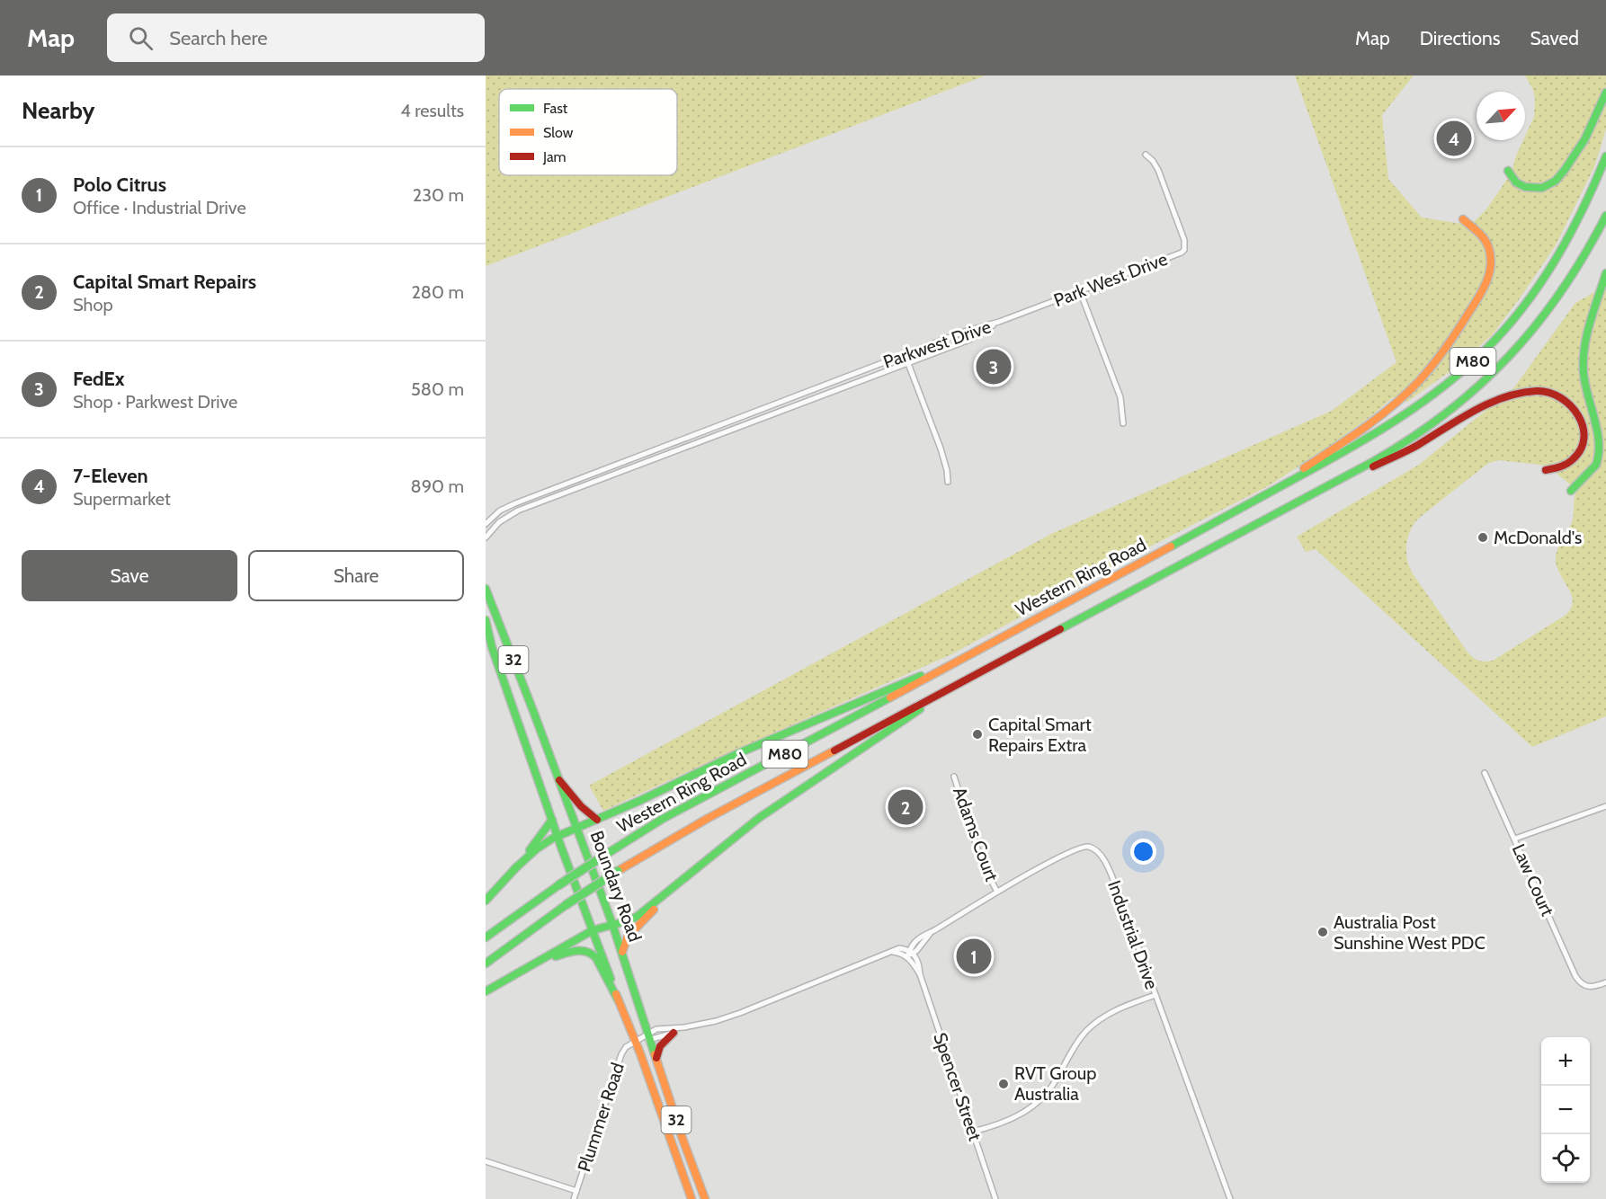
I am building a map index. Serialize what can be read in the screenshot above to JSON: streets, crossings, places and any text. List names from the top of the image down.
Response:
{
  "streets": {
    "main road": [
      "M80",
      "Western Ring Road",
      "32",
      "Boundary Road"
    ],
    "street": [
      "Park West Drive",
      "Parkwest Drive",
      "Adams Court",
      "Law Court",
      "Industrial Drive",
      "Spencer Street",
      "Plummer Road"
    ]
  },
  "crossings": [
    ["Park West Drive", "Parkwest Drive"],
    ["Adams Court", "Industrial Drive"],
    ["Boundary Road", "Plummer Road"],
    ["Industrial Drive", "Spencer Street"]
  ],
  "places": [
    "McDonald's",
    "Capital Smart Repairs Extra",
    "Australia Post Sunshine West PDC",
    "RVT Group Australia"
  ],
  "legend": ["Fast", "Slow", "Jam"],
  "north": "top right",
  "page": {
    "header": "Map",
    "search": "Search here",
    "nav": ["Map", "Directions", "Saved"],
    "heading": ["Nearby", "4 results"],
    "pins": [
      "4",
      "3",
      "2",
      "1"
    ],
    "list": [
      {
        "mark": "1",
        "name": "Polo Citrus",
        "note": "Office · Industrial Drive",
        "value": "230 m"
      },
      {
        "mark": "2",
        "name": "Capital Smart Repairs",
        "note": "Shop",
        "value": "280 m"
      },
      {
        "mark": "3",
        "name": "FedEx",
        "note": "Shop · Parkwest Drive",
        "value": "580 m"
      },
      {
        "mark": "4",
        "name": "7-Eleven",
        "note": "Supermarket",
        "value": "890 m"
      }
    ],
    "buttons": ["Save", "Share"],
    "map_buttons": ["+", "−"]
  }
}
